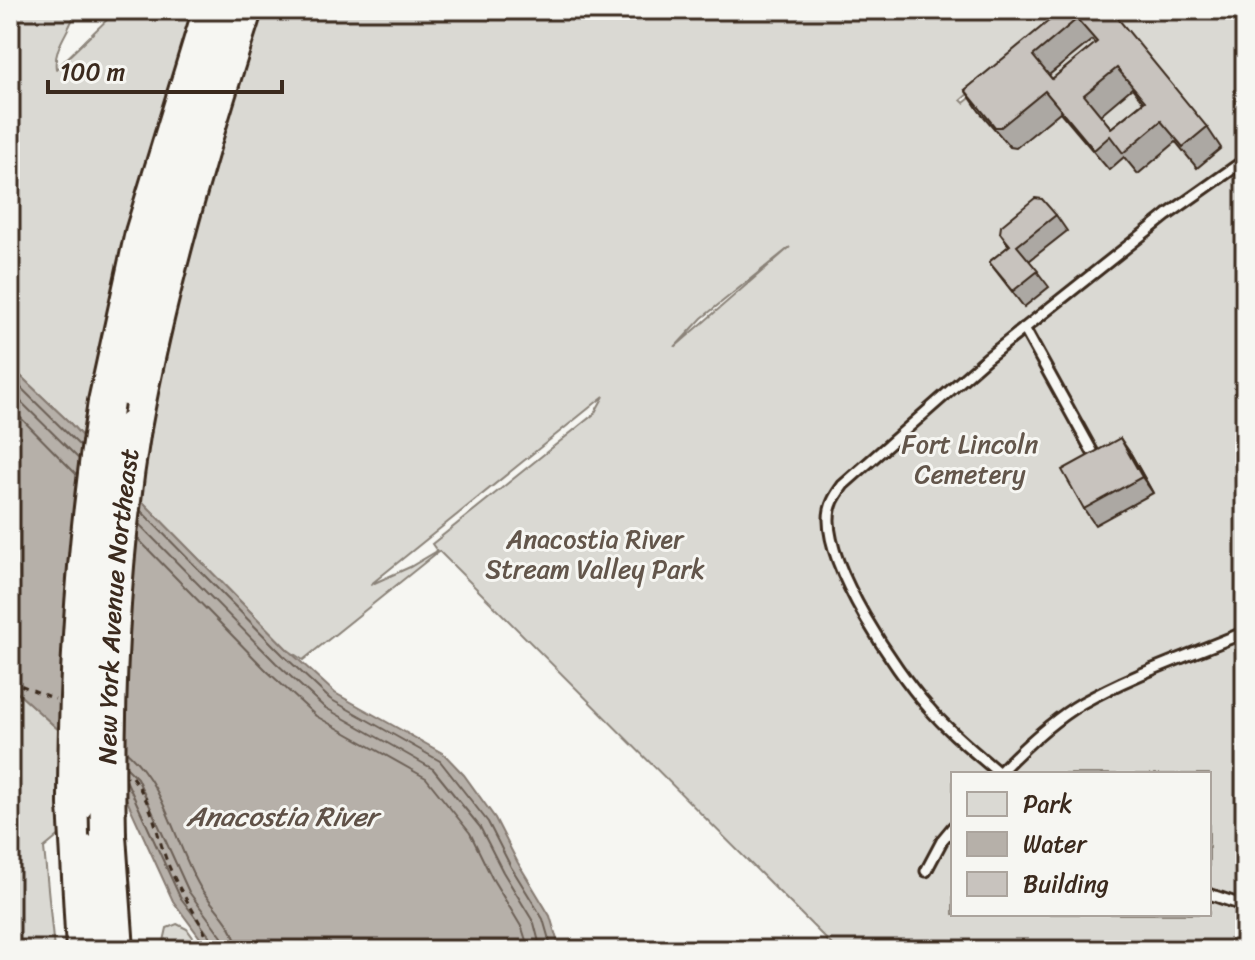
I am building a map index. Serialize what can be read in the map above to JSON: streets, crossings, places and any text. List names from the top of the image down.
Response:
{
  "streets": {
    "highway": ["New York Avenue Northeast"]
  },
  "water": ["Anacostia River"],
  "parks": ["Fort Lincoln Cemetery", "Anacostia River Stream Valley Park"],
  "legend": ["Park", "Water", "Building"],
  "scale_bar": "100 m"
}
